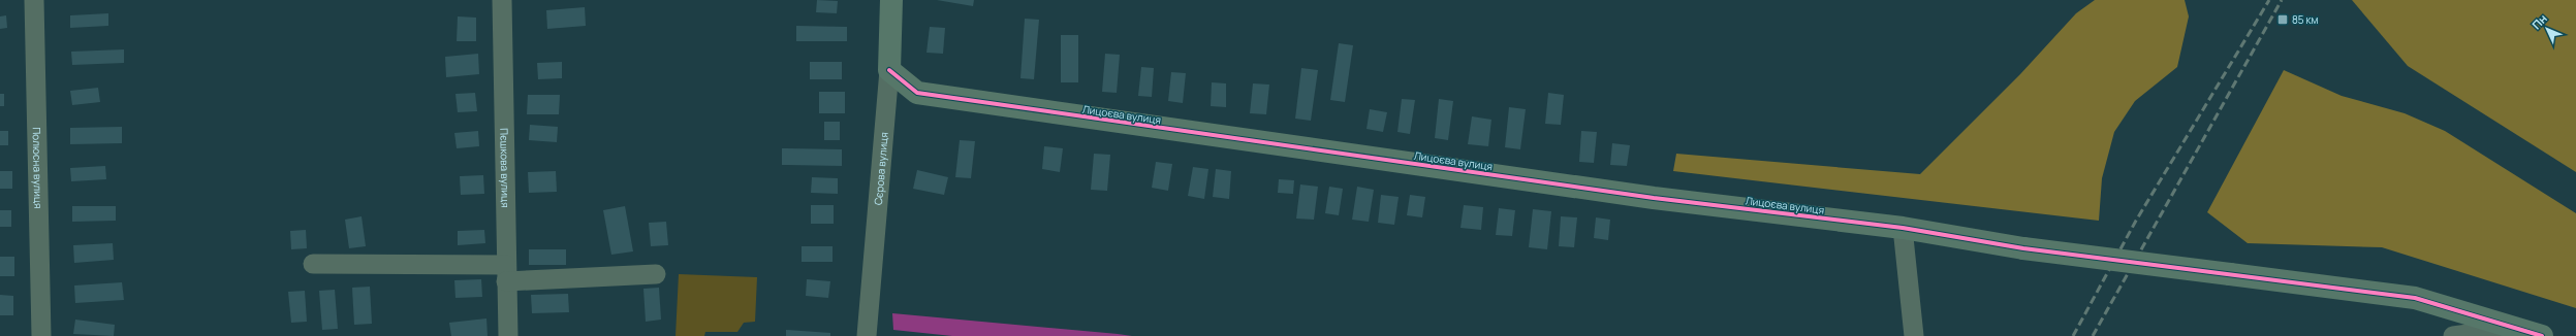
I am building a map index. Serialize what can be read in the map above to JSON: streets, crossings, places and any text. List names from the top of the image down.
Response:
{
  "streets": {
    "street": [
      "Лицоєва вулиця",
      "Полюсна вулиця",
      "Пєшкова вулиця",
      "Сєрова вулиця"
    ]
  },
  "crossings": [
    ["Лицоєва вулиця", "Сєрова вулиця"]
  ],
  "places": {
    "transit": ["85 км"]
  },
  "north": "top left"
}
